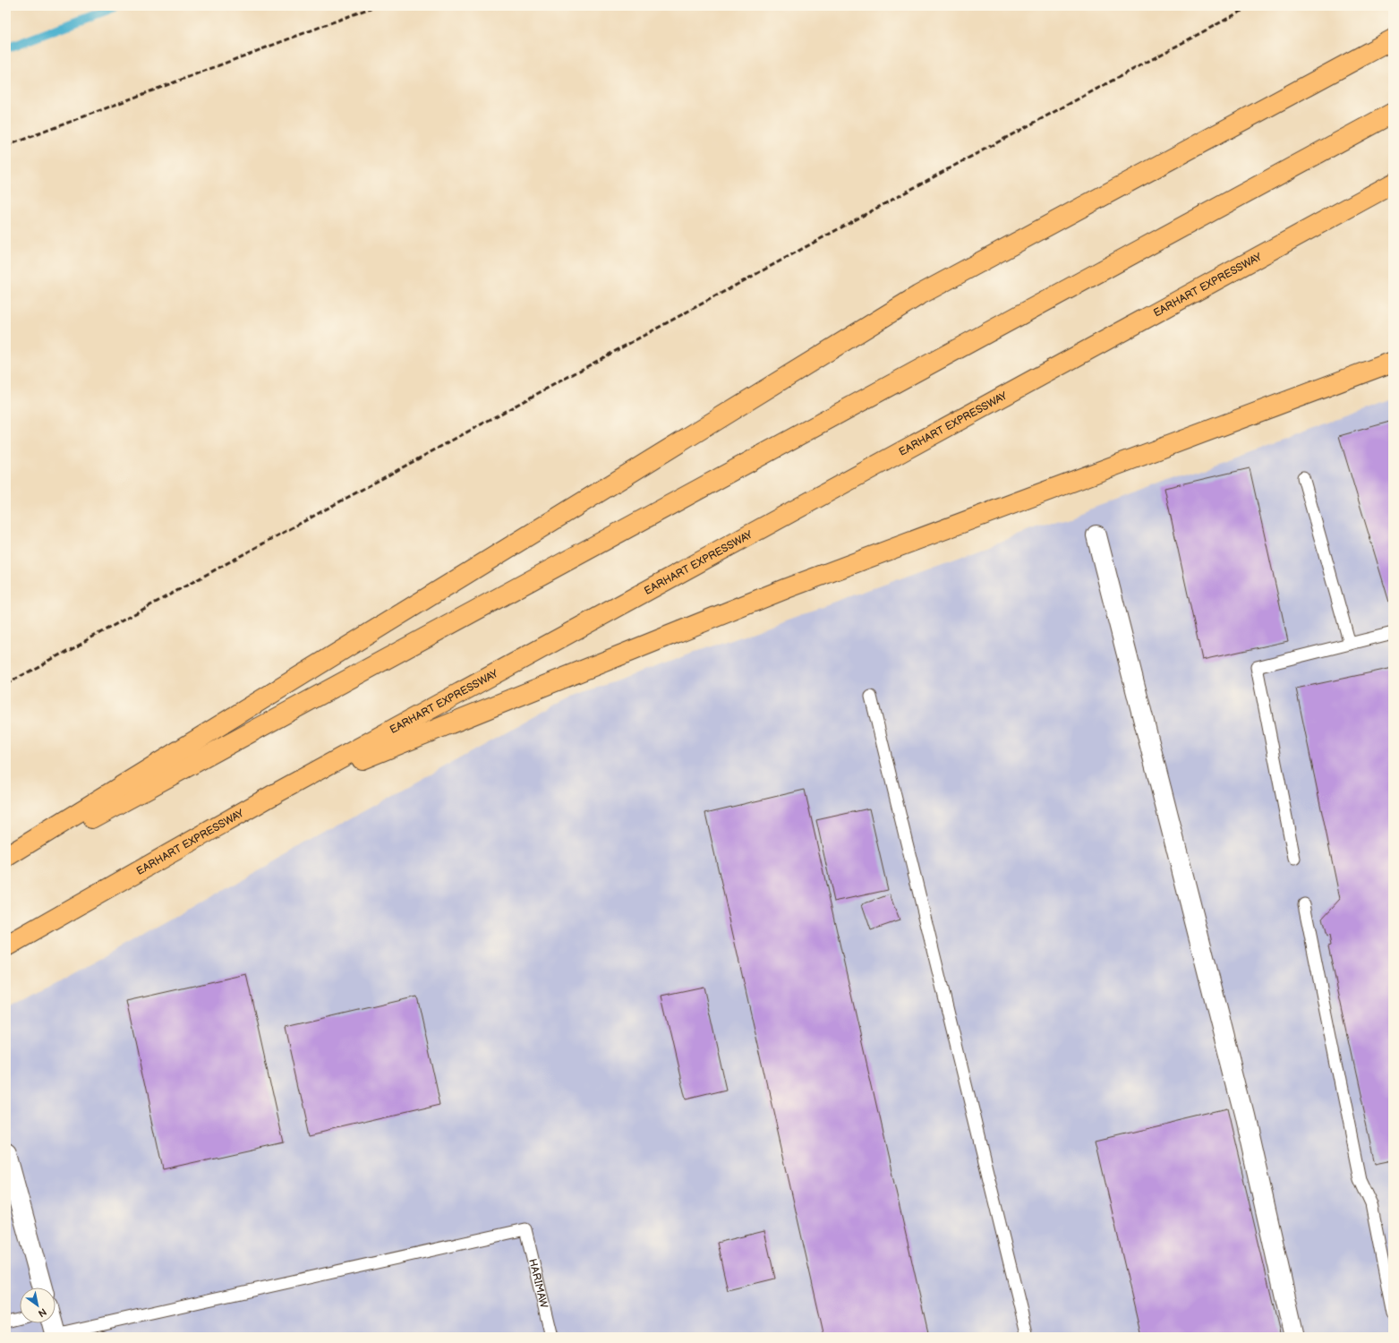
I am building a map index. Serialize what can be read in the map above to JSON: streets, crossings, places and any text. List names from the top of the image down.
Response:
{
  "streets": {
    "highway": ["EARHART EXPRESSWAY"],
    "lane": ["HARIMAW"]
  },
  "north": "bottom right"
}
